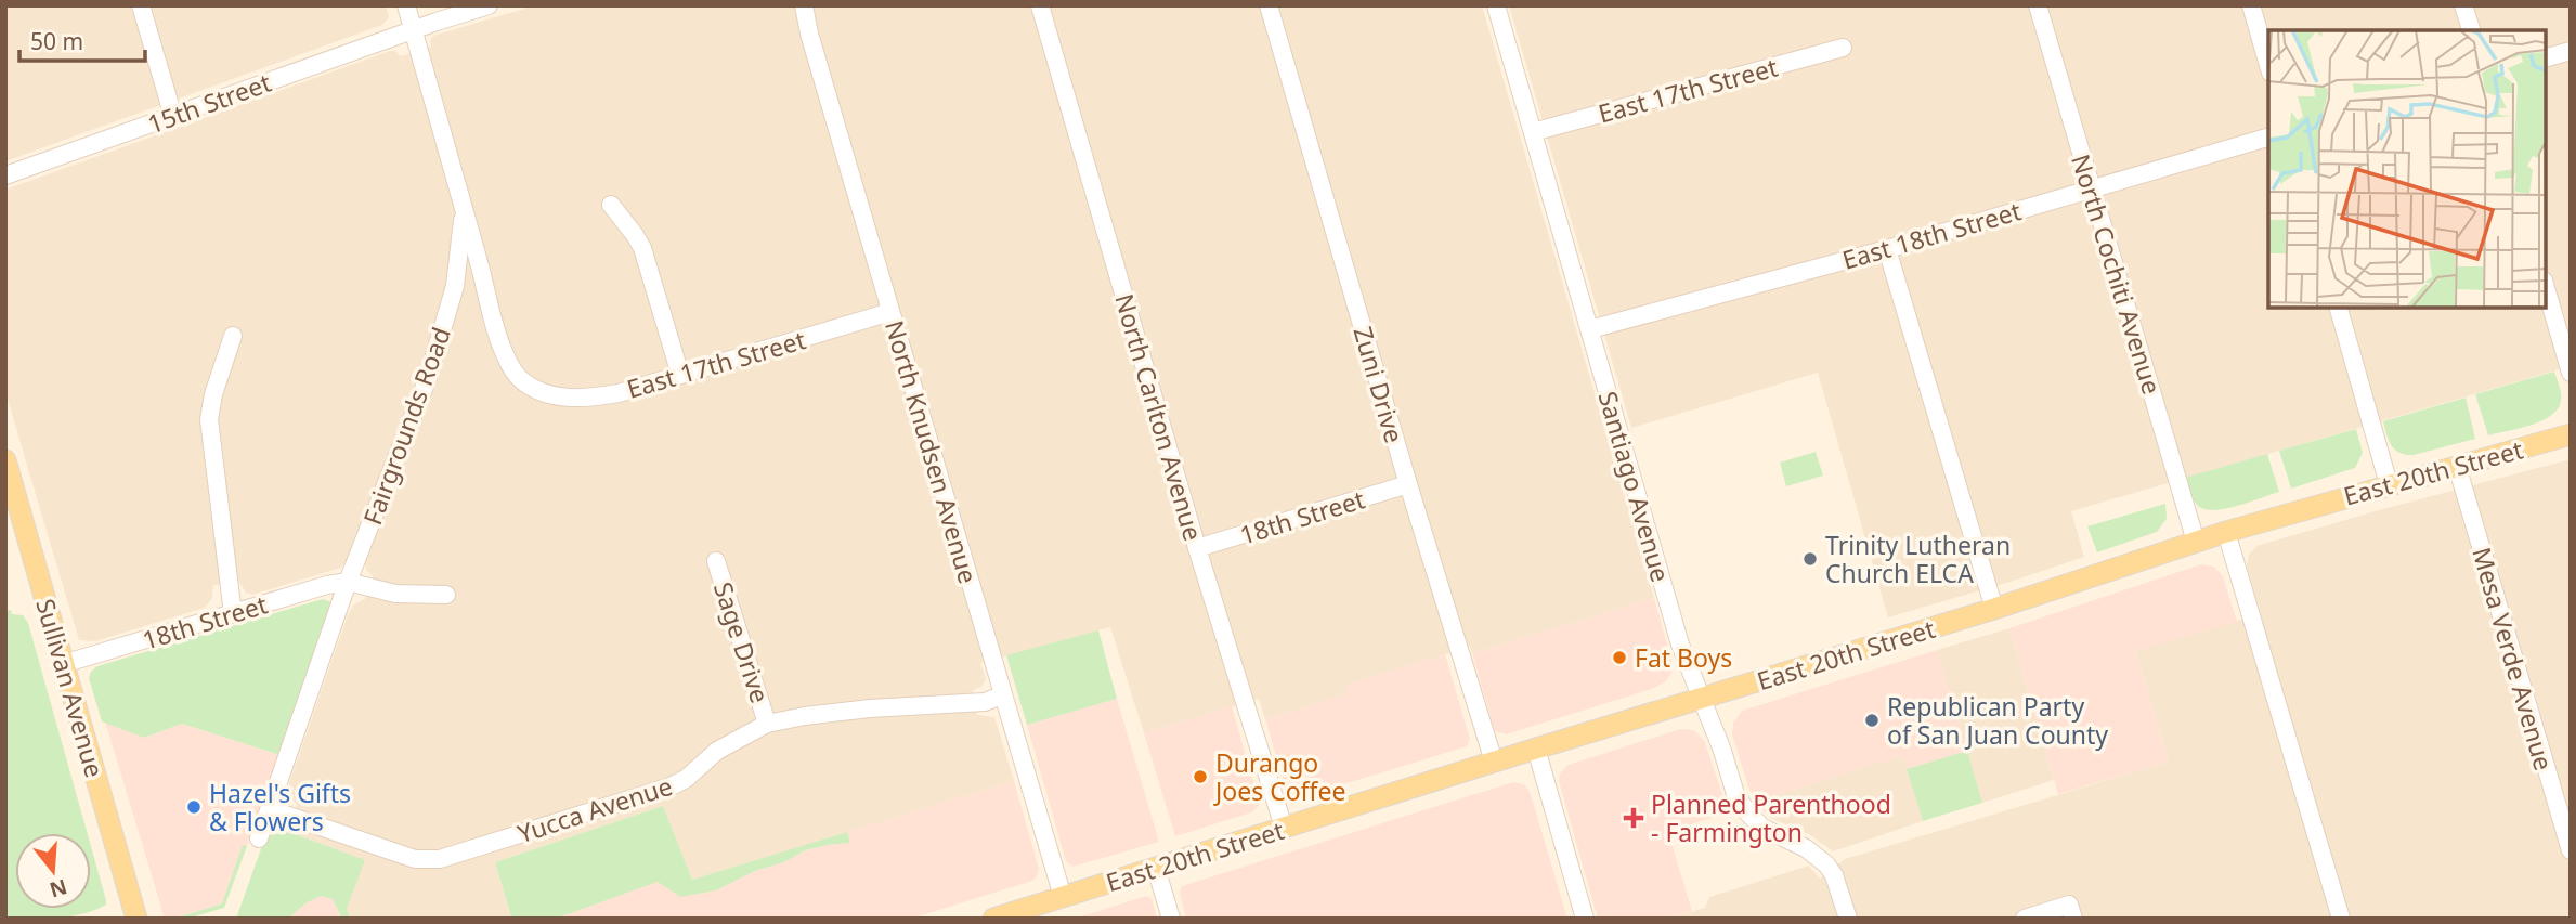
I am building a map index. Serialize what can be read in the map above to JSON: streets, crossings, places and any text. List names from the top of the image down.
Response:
{
  "streets": {
    "main road": ["East 20th Street", "Sullivan Avenue"],
    "street": [
      "East 17th Street",
      "15th Street",
      "East 18th Street",
      "North Cochiti Avenue",
      "Zuni Drive",
      "North Carlton Avenue",
      "Fairgrounds Road",
      "North Knudsen Avenue",
      "Santiago Avenue",
      "18th Street",
      "Sage Drive",
      "Mesa Verde Avenue",
      "Yucca Avenue"
    ]
  },
  "crossings": [
    ["East 17th Street", "Fairgrounds Road"],
    ["East 17th Street", "North Knudsen Avenue"],
    ["East 17th Street", "Santiago Avenue"],
    ["15th Street", "Fairgrounds Road"],
    ["East 18th Street", "North Cochiti Avenue"],
    ["East 18th Street", "Santiago Avenue"],
    ["North Cochiti Avenue", "East 20th Street"],
    ["Zuni Drive", "East 20th Street"],
    ["Zuni Drive", "18th Street"],
    ["North Carlton Avenue", "East 20th Street"],
    ["North Carlton Avenue", "18th Street"],
    ["Fairgrounds Road", "18th Street"],
    ["Fairgrounds Road", "Yucca Avenue"],
    ["North Knudsen Avenue", "East 20th Street"],
    ["North Knudsen Avenue", "Yucca Avenue"],
    ["East 20th Street", "Santiago Avenue"],
    ["East 20th Street", "Mesa Verde Avenue"],
    ["18th Street", "Sullivan Avenue"],
    ["Sage Drive", "Yucca Avenue"]
  ],
  "places": {
    "other": [
      "Trinity Lutheran Church ELCA",
      "Fat Boys",
      "Republican Party of San Juan County",
      "Durango Joes Coffee",
      "Hazel's Gifts & Flowers"
    ],
    "health": ["Planned Parenthood - Farmington"]
  },
  "scale_bar": "50 m",
  "north": "bottom"
}
